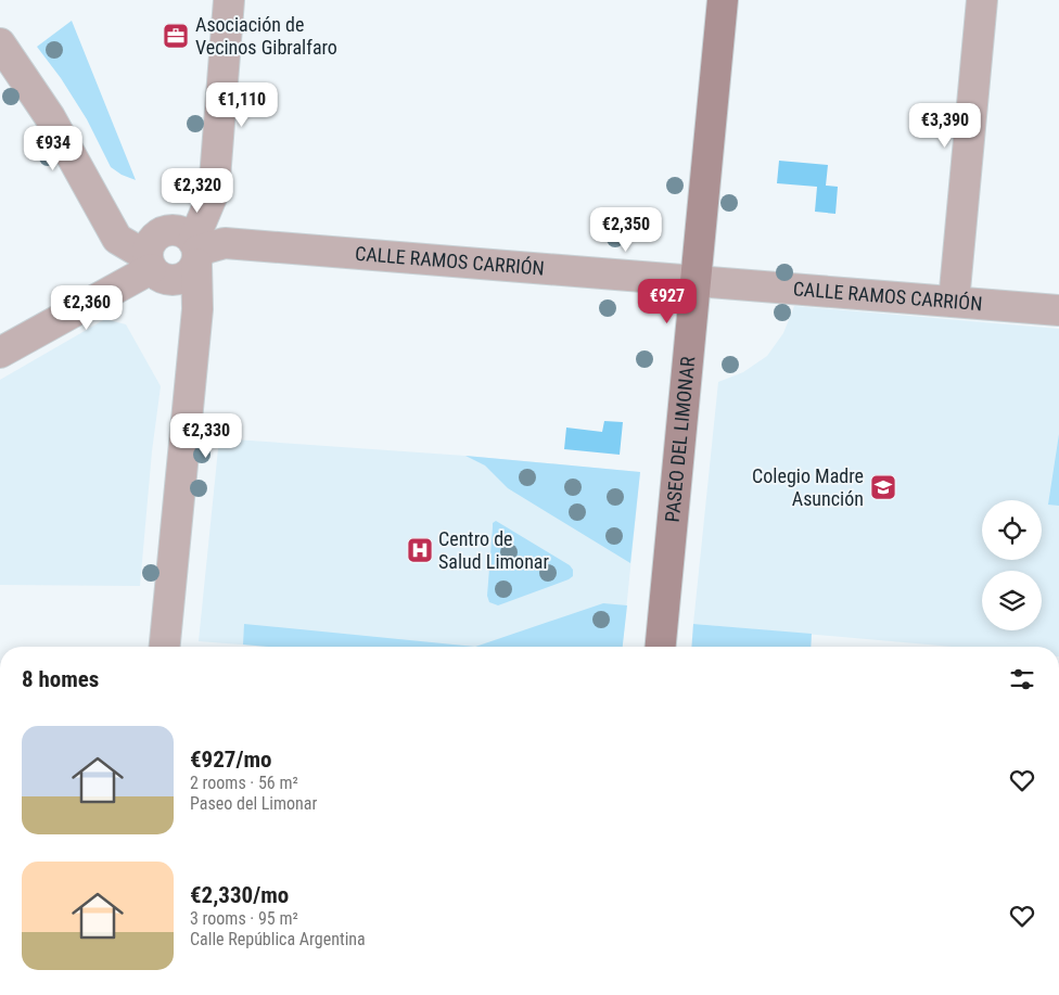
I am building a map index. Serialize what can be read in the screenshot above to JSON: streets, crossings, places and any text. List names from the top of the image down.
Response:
{
  "streets": {
    "main road": ["PASEO DEL LIMONAR"],
    "street": ["CALLE RAMOS CARRIÓN"]
  },
  "crossings": [
    ["CALLE RAMOS CARRIÓN", "PASEO DEL LIMONAR"]
  ],
  "places": {
    "office": ["Asociación de Vecinos Gibralfaro"],
    "school or university": ["Colegio Madre Asunción"],
    "hospital": ["Centro de Salud Limonar"]
  },
  "page": {
    "price": [
      "€1,110",
      "€3,390",
      "€934",
      "€2,320",
      "€2,350",
      "€927",
      "€2,360",
      "€2,330"
    ],
    "heading": "8 homes",
    "list": [
      {
        "name": "€927/mo",
        "note": "2 rooms · 56 m² · Paseo del Limonar"
      },
      {
        "name": "€2,330/mo",
        "note": "3 rooms · 95 m² · Calle República Argentina"
      }
    ]
  }
}
